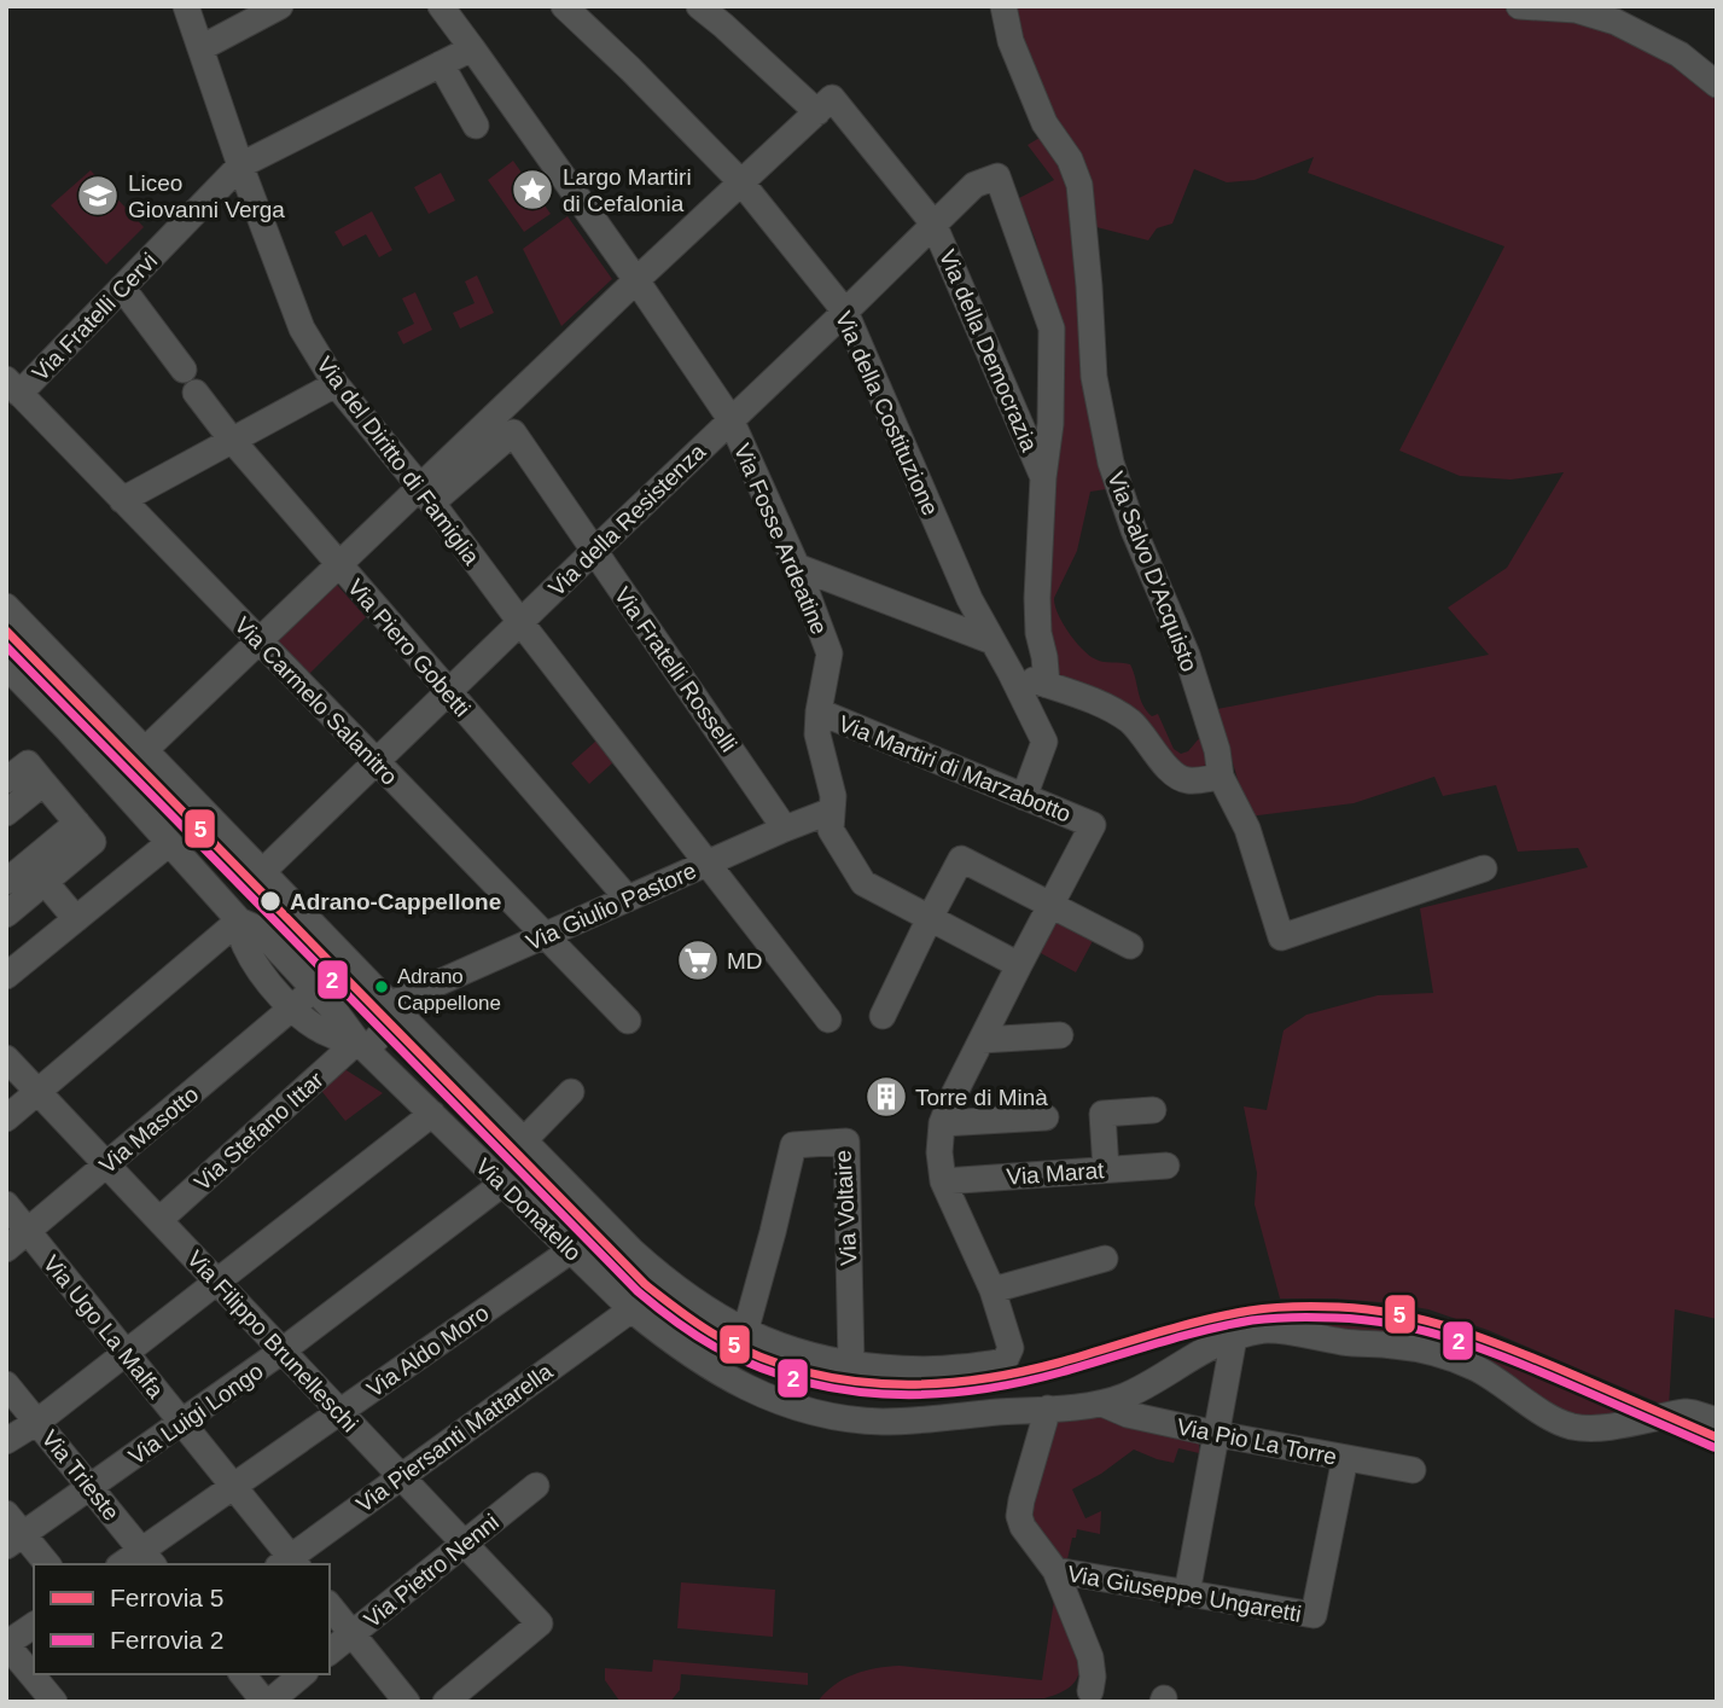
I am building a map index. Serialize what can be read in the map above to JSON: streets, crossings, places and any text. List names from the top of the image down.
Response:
{
  "streets": {
    "street": [
      "Via Fratelli Cervi",
      "Via della Democrazia",
      "Via della Costituzione",
      "Via del Diritto di Famiglia",
      "Via della Resistenza",
      "Via Fosse Ardeatine",
      "Via Salvo D'Acquisto",
      "Via Piero Gobetti",
      "Via Fratelli Rosselli",
      "Via Carmelo Salanitro",
      "Via Martiri di Marzabotto",
      "Via Giulio Pastore",
      "Via Masotto",
      "Via Stefano Ittar",
      "Via Marat",
      "Via Voltaire",
      "Via Donatello",
      "Via Ugo La Malfa",
      "Via Filippo Brunelleschi",
      "Via Aldo Moro",
      "Via Luigi Longo",
      "Via Piersanti Mattarella",
      "Via Pio La Torre",
      "Via Trieste",
      "Via Pietro Nenni",
      "Via Giuseppe Ungaretti"
    ]
  },
  "crossings": [
    ["Via Fratelli Cervi", "Via del Diritto di Famiglia"],
    ["Via Fratelli Cervi", "Via Fosse Ardeatine"],
    ["Via Fratelli Cervi", "Via Piero Gobetti"],
    ["Via Fratelli Cervi", "Via Carmelo Salanitro"],
    ["Via della Democrazia", "Via della Resistenza"],
    ["Via della Costituzione", "Via della Resistenza"],
    ["Via della Costituzione", "Via Martiri di Marzabotto"],
    ["Via del Diritto di Famiglia", "Via della Resistenza"],
    ["Via del Diritto di Famiglia", "Via Fratelli Rosselli"],
    ["Via del Diritto di Famiglia", "Via Giulio Pastore"],
    ["Via della Resistenza", "Via Fosse Ardeatine"],
    ["Via della Resistenza", "Via Piero Gobetti"],
    ["Via della Resistenza", "Via Fratelli Rosselli"],
    ["Via della Resistenza", "Via Carmelo Salanitro"],
    ["Via Fosse Ardeatine", "Via Martiri di Marzabotto"],
    ["Via Fosse Ardeatine", "Via Giulio Pastore"],
    ["Via Piero Gobetti", "Via Giulio Pastore"],
    ["Via Fratelli Rosselli", "Via Giulio Pastore"],
    ["Via Carmelo Salanitro", "Via Giulio Pastore"],
    ["Via Giulio Pastore", "Via Stefano Ittar"],
    ["Via Giulio Pastore", "Via Donatello"],
    ["Via Masotto", "Via Donatello"],
    ["Via Masotto", "Via Ugo La Malfa"],
    ["Via Masotto", "Via Filippo Brunelleschi"],
    ["Via Stefano Ittar", "Via Donatello"],
    ["Via Stefano Ittar", "Via Filippo Brunelleschi"],
    ["Via Donatello", "Via Aldo Moro"],
    ["Via Donatello", "Via Luigi Longo"],
    ["Via Donatello", "Via Piersanti Mattarella"],
    ["Via Donatello", "Via Pio La Torre"],
    ["Via Ugo La Malfa", "Via Aldo Moro"],
    ["Via Ugo La Malfa", "Via Luigi Longo"],
    ["Via Ugo La Malfa", "Via Piersanti Mattarella"],
    ["Via Filippo Brunelleschi", "Via Aldo Moro"],
    ["Via Filippo Brunelleschi", "Via Luigi Longo"],
    ["Via Filippo Brunelleschi", "Via Piersanti Mattarella"],
    ["Via Filippo Brunelleschi", "Via Pietro Nenni"],
    ["Via Aldo Moro", "Via Trieste"],
    ["Via Luigi Longo", "Via Trieste"],
    ["Via Pio La Torre", "Via Giuseppe Ungaretti"]
  ],
  "places": {
    "place": ["Largo Martiri di Cefalonia"],
    "school or university": ["Liceo Giovanni Verga"],
    "other": ["Adrano-Cappellone", "Adrano Cappellone"],
    "supermarket": ["MD"],
    "building": ["Torre di Minà"]
  },
  "lines": ["rail line 5", "rail line 2"],
  "legend": ["Ferrovia 5", "Ferrovia 2"]
}
